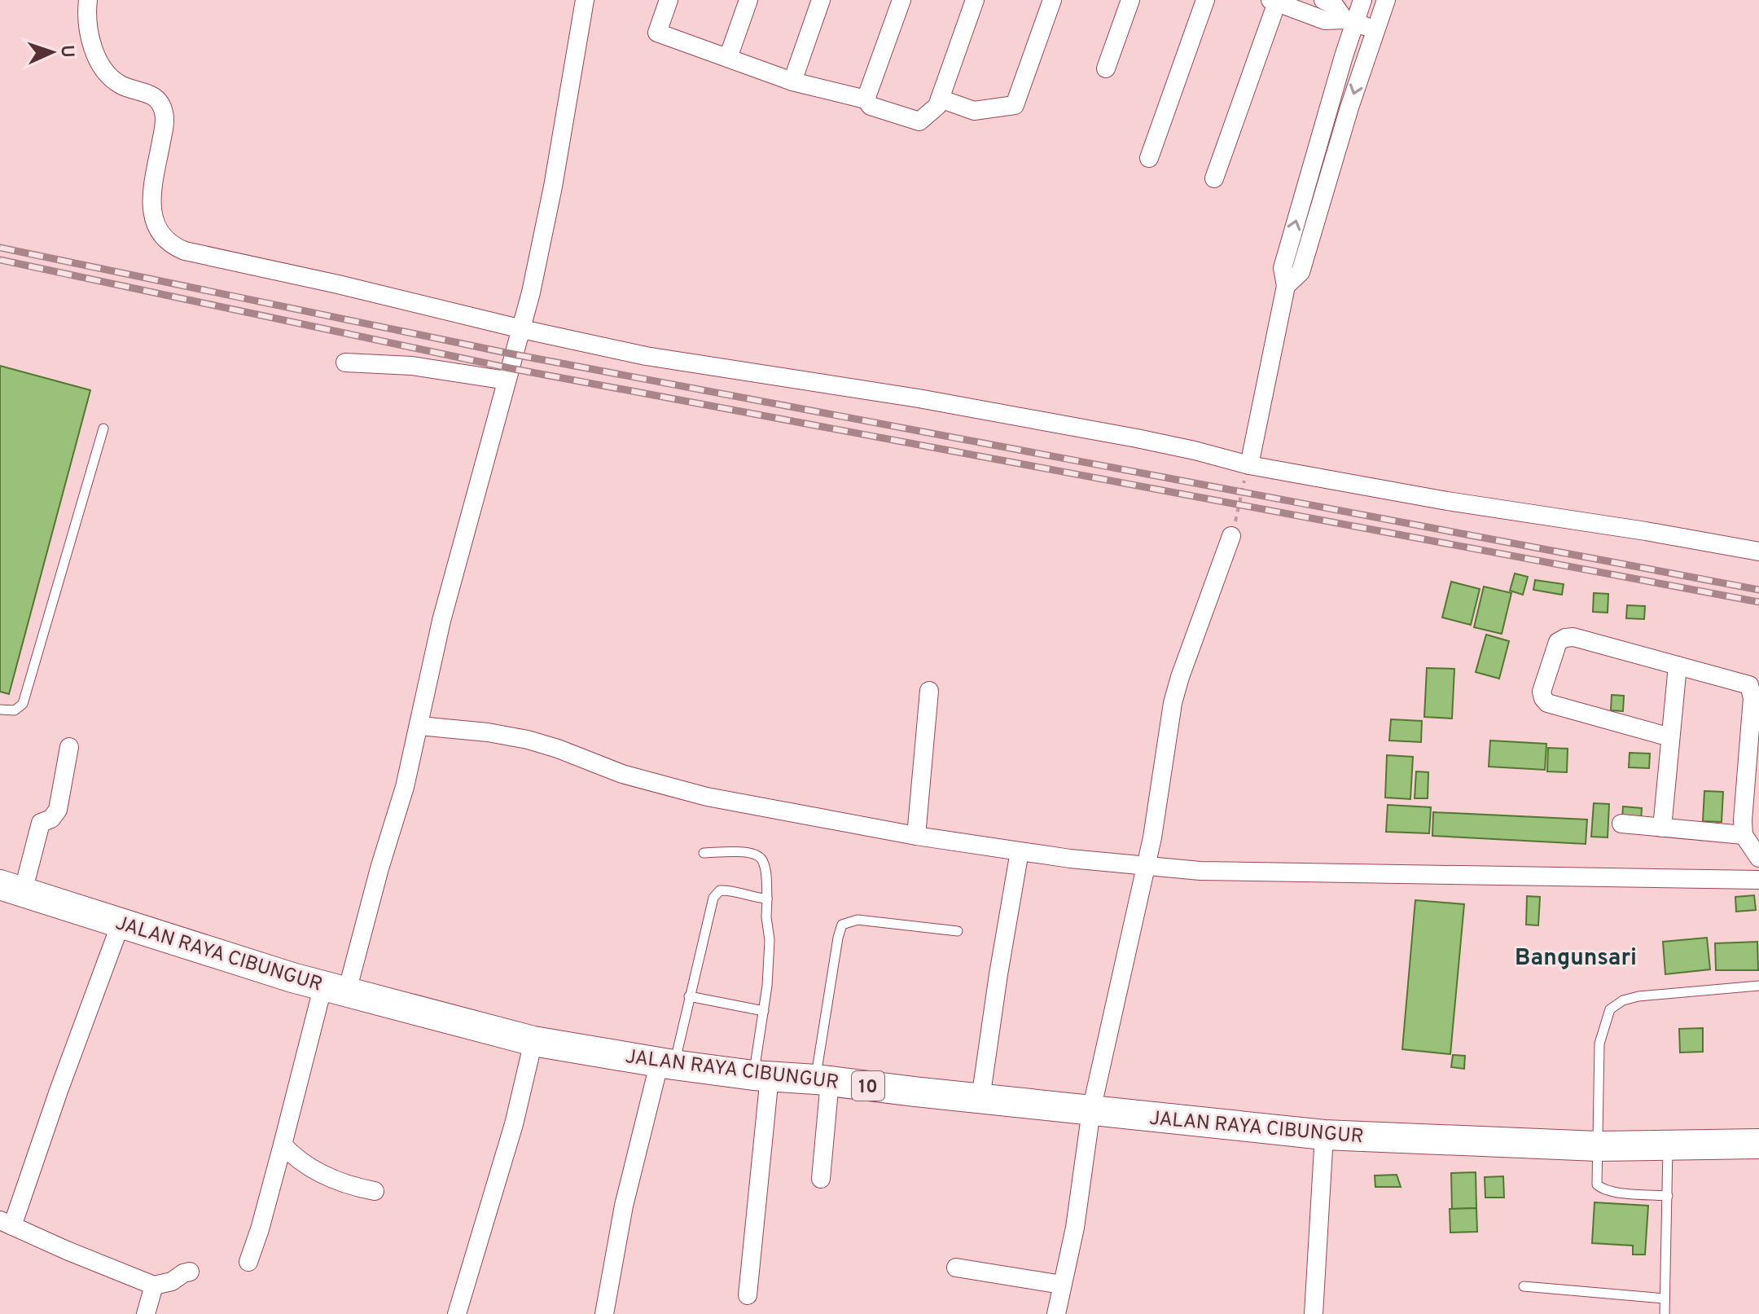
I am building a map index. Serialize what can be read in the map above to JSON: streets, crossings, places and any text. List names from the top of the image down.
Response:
{
  "streets": {
    "highway": ["JALAN RAYA CIBUNGUR", "10"]
  },
  "districts": ["Bangunsari"],
  "north": "right"
}
